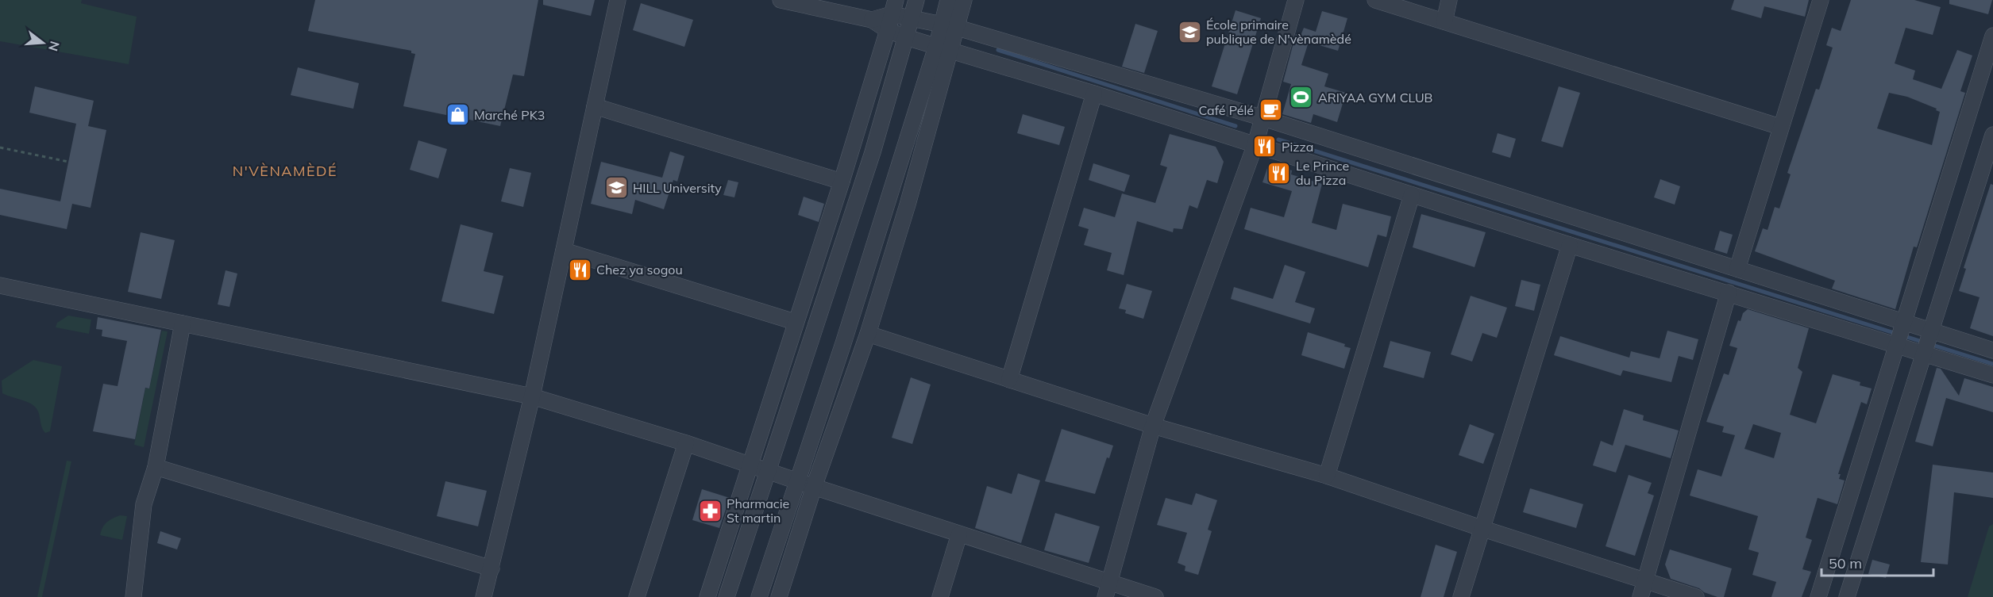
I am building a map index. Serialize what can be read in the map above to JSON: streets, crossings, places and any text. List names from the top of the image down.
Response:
{
  "districts": ["N'VÈNAMÈDÉ"],
  "places": {
    "school or university": ["École primaire publique de N'vènamèdé", "HILL University"],
    "sports": ["ARIYAA GYM CLUB"],
    "cafe": ["Café Pélé"],
    "shop": ["Marché PK3"],
    "restaurant": ["Pizza", "Le Prince du Pizza", "Chez ya sogou"],
    "pharmacy": ["Pharmacie St martin"]
  },
  "scale_bar": "50 m",
  "north": "right"
}
